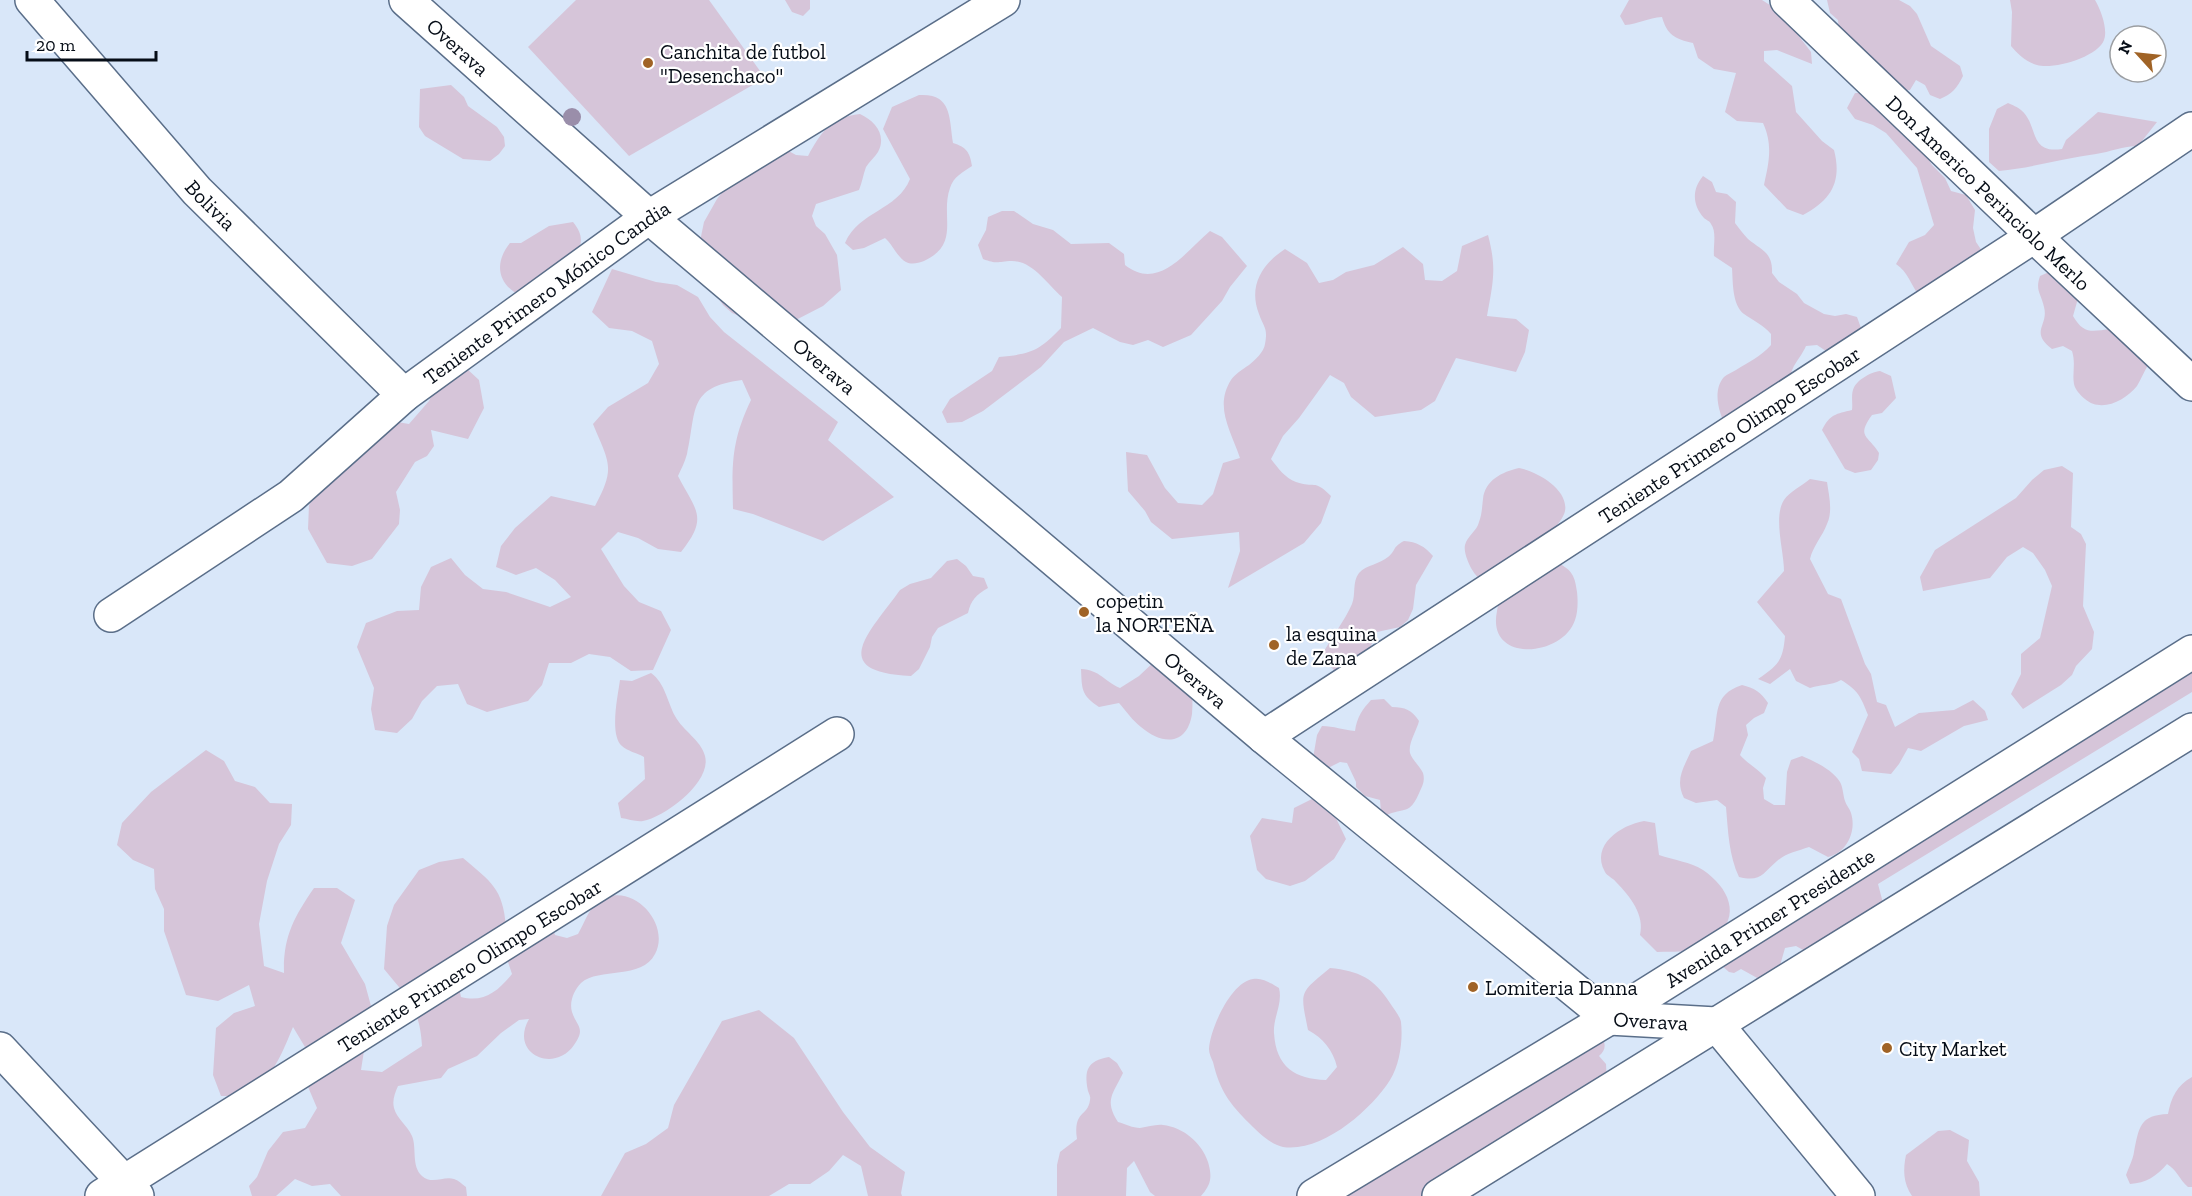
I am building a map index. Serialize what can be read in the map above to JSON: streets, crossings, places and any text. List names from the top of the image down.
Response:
{
  "streets": {
    "street": [
      "Overava",
      "Don Americo Perinciolo Merlo",
      "Bolivia",
      "Teniente Primero Mónico Candia",
      "Teniente Primero Olimpo Escobar",
      "Avenida Primer Presidente"
    ]
  },
  "crossings": [
    ["Overava", "Teniente Primero Mónico Candia"],
    ["Overava", "Teniente Primero Olimpo Escobar"],
    ["Overava", "Avenida Primer Presidente"],
    ["Don Americo Perinciolo Merlo", "Teniente Primero Olimpo Escobar"],
    ["Bolivia", "Teniente Primero Mónico Candia"]
  ],
  "places": [
    "Canchita de futbol \"Desenchaco\"",
    "copetin la NORTEÑA",
    "la esquina de Zana",
    "Lomiteria Danna",
    "City Market"
  ],
  "scale_bar": "20 m",
  "north": "top left"
}
